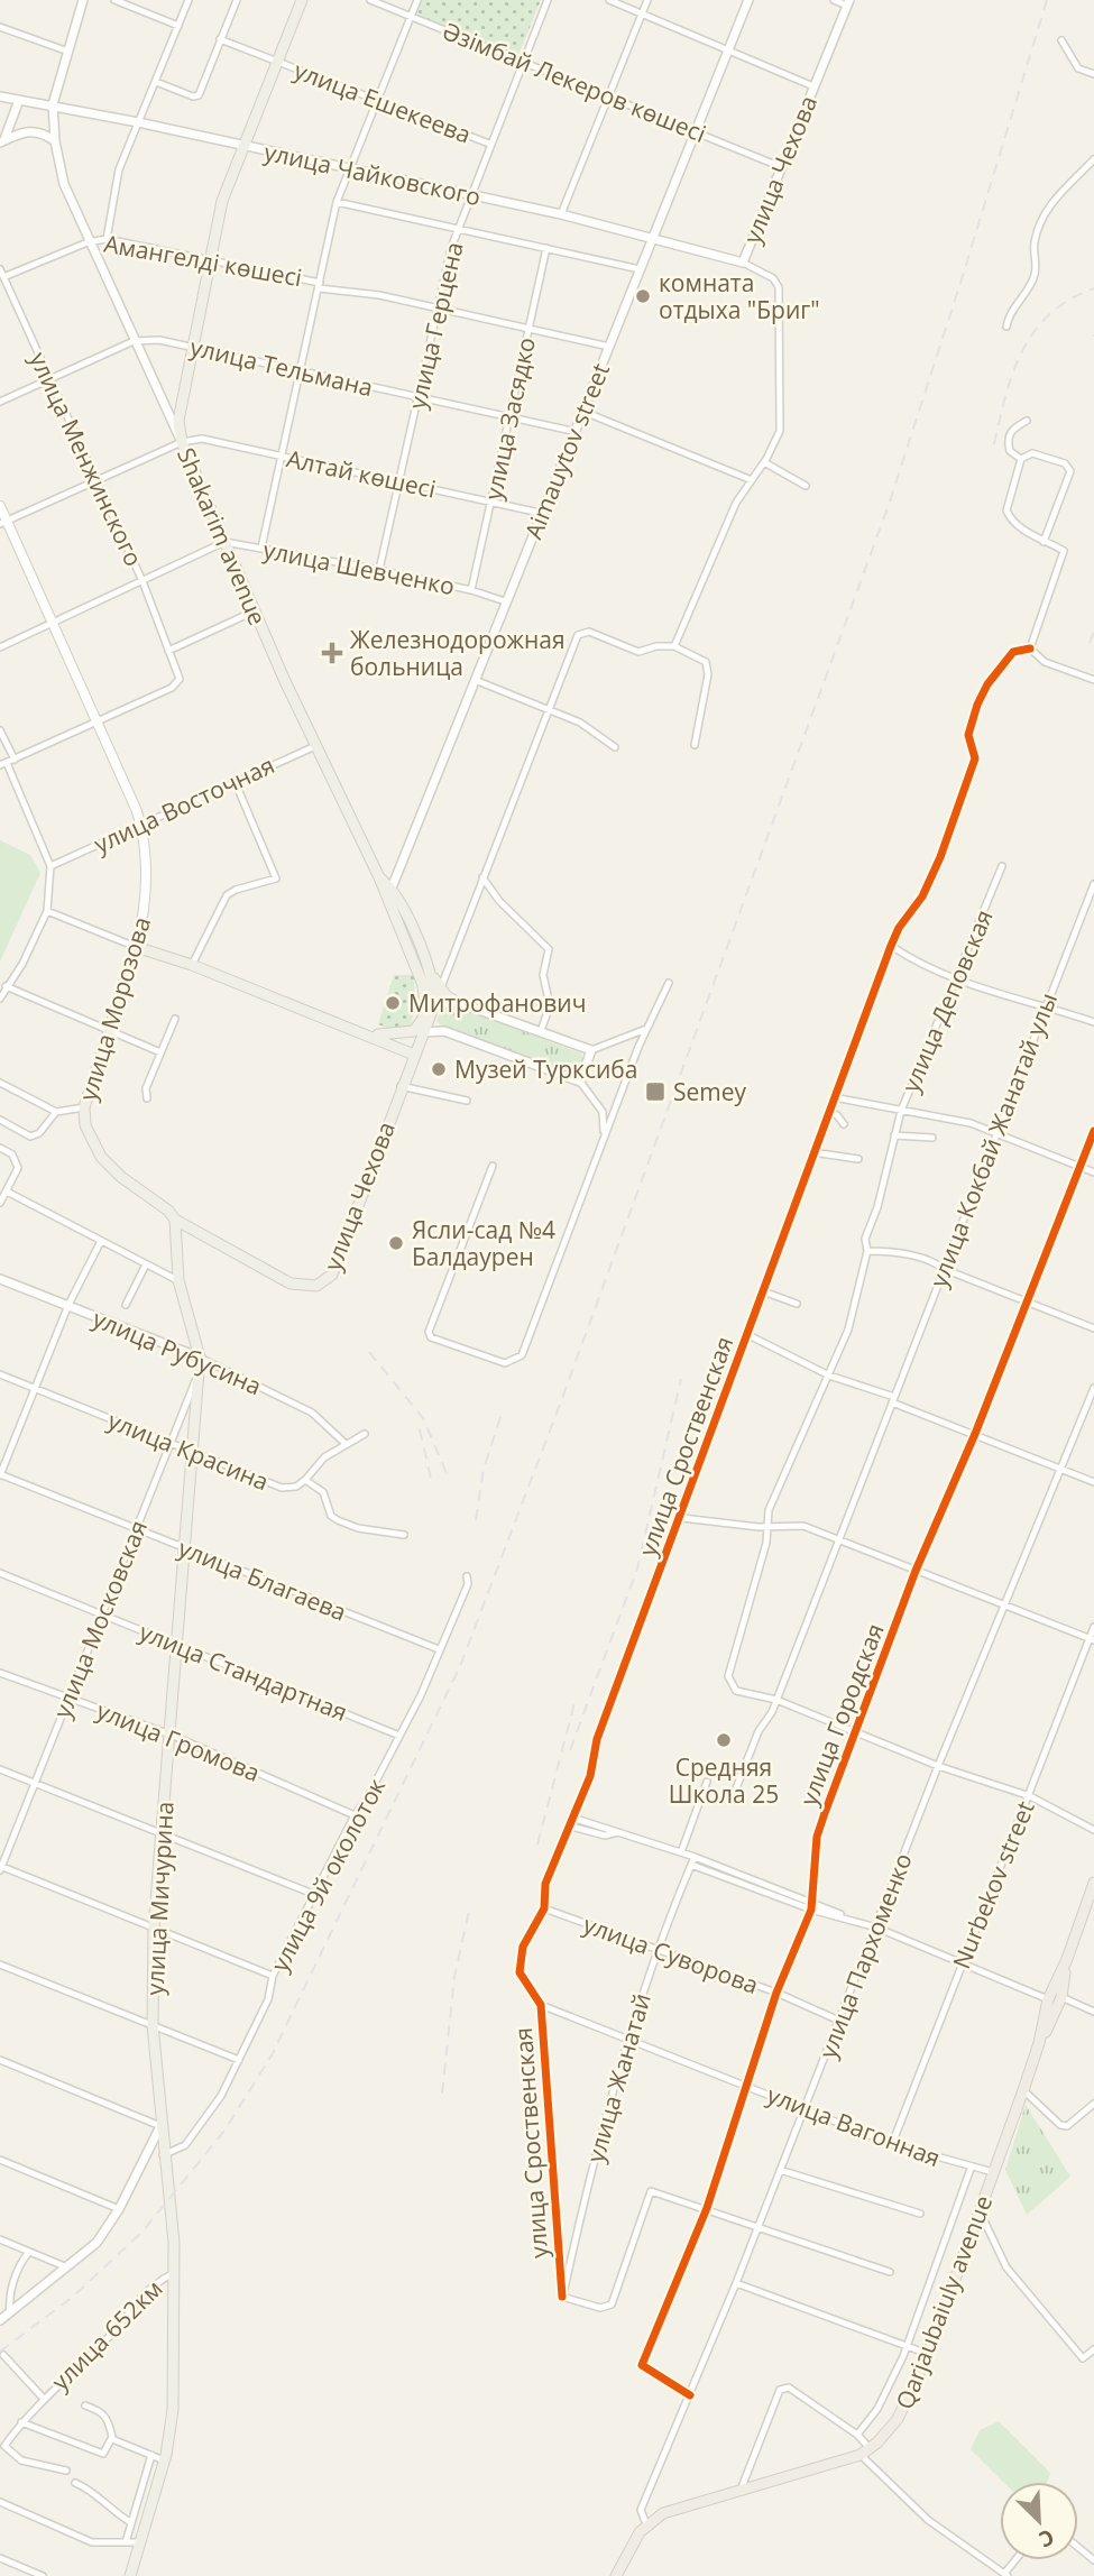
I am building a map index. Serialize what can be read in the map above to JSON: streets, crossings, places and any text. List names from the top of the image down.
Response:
{
  "streets": {
    "highway": ["Qarjaubaiuly avenue"],
    "main road": [
      "улица Чехова",
      "Shakarim avenue",
      "улица Морозова",
      "улица Мичурина"
    ],
    "street": [
      "Әзімбай Лекеров көшесі",
      "улица Ешекеева",
      "улица Чайковского",
      "Амангелді көшесі",
      "улица Герцена",
      "улица Тельмана",
      "улица Засядко",
      "Aimauytov street",
      "улица Менжинского",
      "Алтай көшесі",
      "улица Шевченко",
      "улица Восточная",
      "улица Деповская",
      "улица Кокбай Жанатай улы",
      "улица Рубусина",
      "улица Сроственская",
      "улица Красина",
      "улица Благаева",
      "улица Московская",
      "улица Стандартная",
      "улица Городская",
      "улица Громова",
      "улица 9й околоток",
      "Nurbekov street",
      "улица Суворова",
      "улица Пархоменко",
      "улица Жанатай",
      "улица Вагонная",
      "улица 652км"
    ]
  },
  "crossings": [
    ["Әзімбай Лекеров көшесі", "улица Чехова"],
    ["Әзімбай Лекеров көшесі", "улица Герцена"],
    ["Әзімбай Лекеров көшесі", "Aimauytov street"],
    ["улица Ешекеева", "улица Герцена"],
    ["улица Ешекеева", "Shakarim avenue"],
    ["улица Чехова", "улица Чайковского"],
    ["улица Чехова", "Shakarim avenue"],
    ["улица Чехова", "улица Морозова"],
    ["улица Чехова", "улица Мичурина"],
    ["улица Чайковского", "улица Герцена"],
    ["улица Чайковского", "Aimauytov street"],
    ["улица Чайковского", "Shakarim avenue"],
    ["Амангелді көшесі", "улица Герцена"],
    ["Амангелді көшесі", "улица Засядко"],
    ["Амангелді көшесі", "Aimauytov street"],
    ["Амангелді көшесі", "улица Менжинского"],
    ["Амангелді көшесі", "Shakarim avenue"],
    ["улица Герцена", "улица Тельмана"],
    ["улица Герцена", "Алтай көшесі"],
    ["улица Герцена", "улица Шевченко"],
    ["улица Тельмана", "улица Засядко"],
    ["улица Тельмана", "Aimauytov street"],
    ["улица Тельмана", "улица Менжинского"],
    ["улица Тельмана", "Shakarim avenue"],
    ["улица Засядко", "Алтай көшесі"],
    ["улица Засядко", "улица Шевченко"],
    ["Aimauytov street", "Алтай көшесі"],
    ["Aimauytov street", "Shakarim avenue"],
    ["Aimauytov street", "улица Шевченко"],
    ["улица Менжинского", "улица Морозова"],
    ["Алтай көшесі", "Shakarim avenue"],
    ["Shakarim avenue", "улица Шевченко"],
    ["Shakarim avenue", "улица Восточная"],
    ["улица Восточная", "улица Морозова"],
    ["улица Деповская", "улица Кокбай Жанатай улы"],
    ["улица Деповская", "улица Сроственская"],
    ["улица Морозова", "улица Мичурина"],
    ["улица Рубусина", "улица Московская"],
    ["улица Рубусина", "улица Мичурина"],
    ["улица Сроственская", "улица Суворова"],
    ["улица Сроственская", "улица Жанатай"],
    ["улица Сроственская", "улица Вагонная"],
    ["улица Красина", "улица Московская"],
    ["улица Красина", "улица Мичурина"],
    ["улица Благаева", "улица Московская"],
    ["улица Благаева", "улица 9й околоток"],
    ["улица Благаева", "улица Мичурина"],
    ["улица Московская", "улица Стандартная"],
    ["улица Московская", "улица Громова"],
    ["улица Московская", "улица Мичурина"],
    ["улица Стандартная", "улица 9й околоток"],
    ["улица Стандартная", "улица Мичурина"],
    ["улица Городская", "улица Суворова"],
    ["улица Городская", "улица Пархоменко"],
    ["улица Городская", "улица Вагонная"],
    ["улица Громова", "улица 9й околоток"],
    ["улица Громова", "улица Мичурина"],
    ["улица 9й околоток", "улица Мичурина"],
    ["Nurbekov street", "улица Вагонная"],
    ["улица Мичурина", "улица 652км"],
    ["улица Суворова", "улица Пархоменко"],
    ["улица Суворова", "улица Жанатай"],
    ["улица Пархоменко", "улица Вагонная"],
    ["улица Жанатай", "улица Вагонная"],
    ["улица Вагонная", "Qarjaubaiuly avenue"]
  ],
  "places": {
    "other": [
      "комната отдыха \"Бриг\"",
      "Митрофанович",
      "Музей Турксиба",
      "Ясли-сад №4 Балдаурен",
      "Средняя Школа 25"
    ],
    "health": ["Железнодорожная больница"],
    "transit": ["Semey"]
  },
  "north": "bottom right"
}
